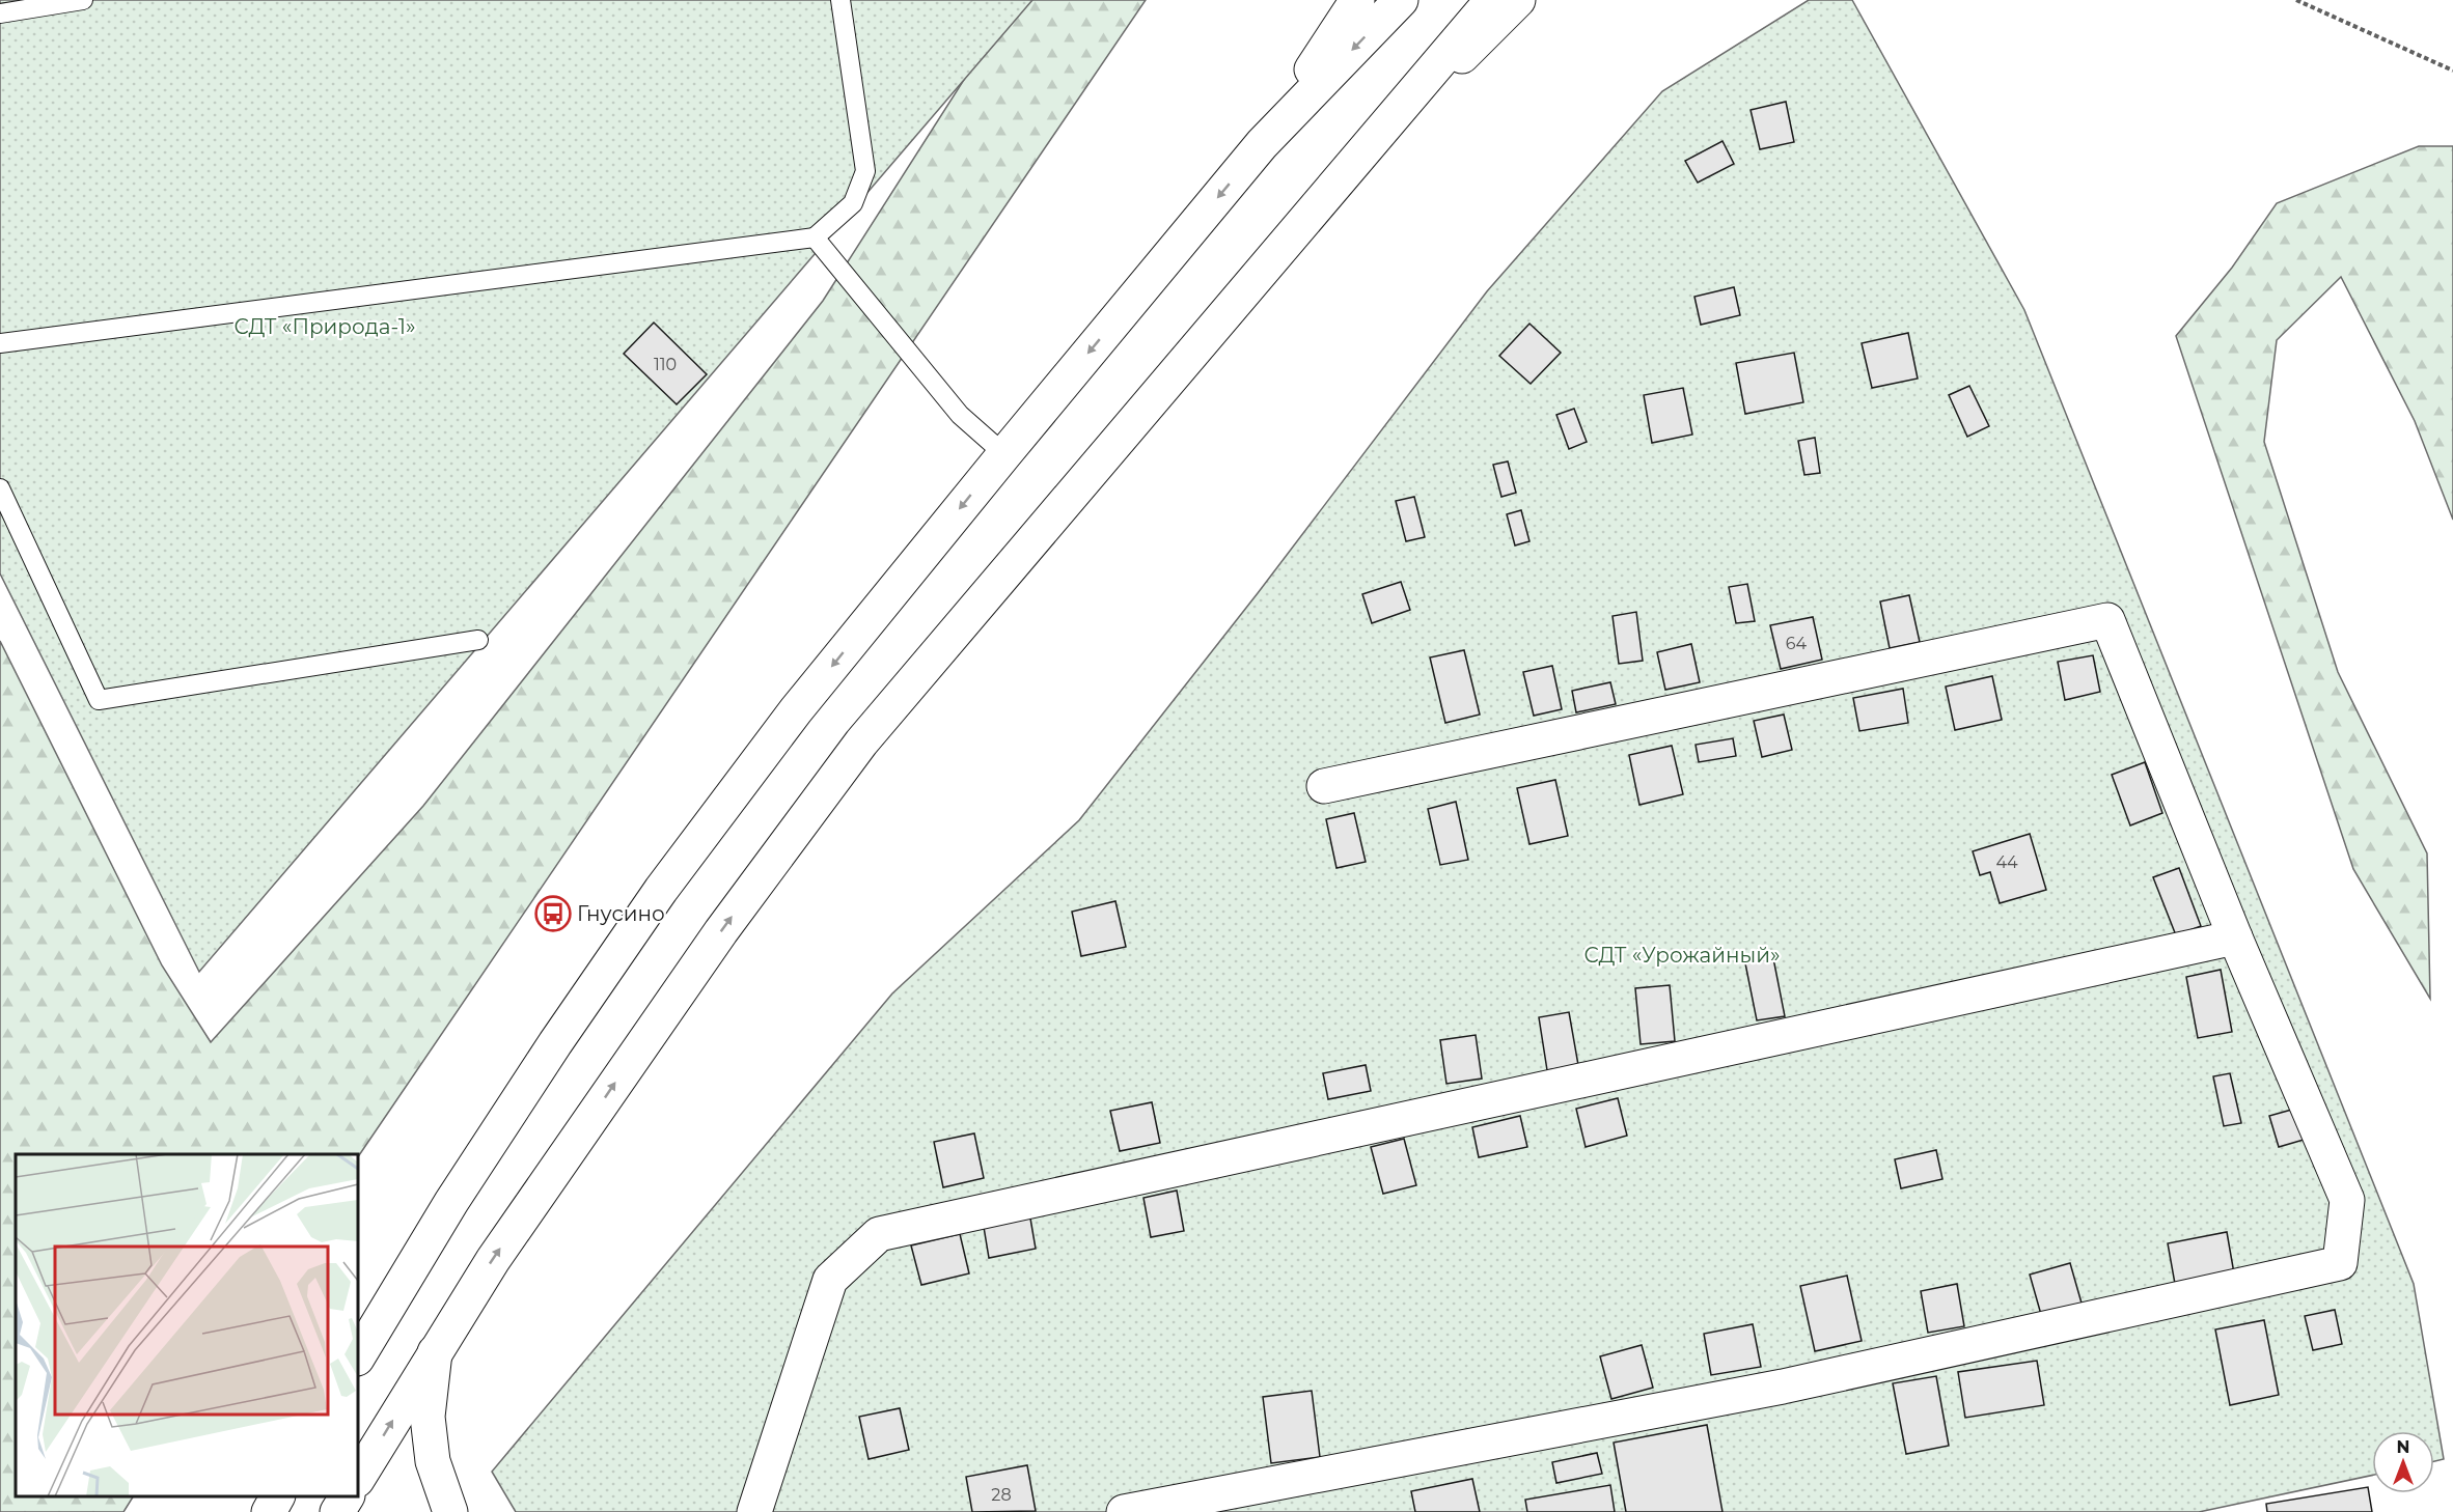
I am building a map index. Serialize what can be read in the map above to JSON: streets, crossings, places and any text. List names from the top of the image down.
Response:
{
  "parks": ["СДТ «Природа-1»", "СДТ «Урожайный»"],
  "places": {
    "bus stop": ["Гнусино"]
  },
  "house_numbers": [
    "110",
    "64",
    "44",
    "28"
  ],
  "north": "top"
}
